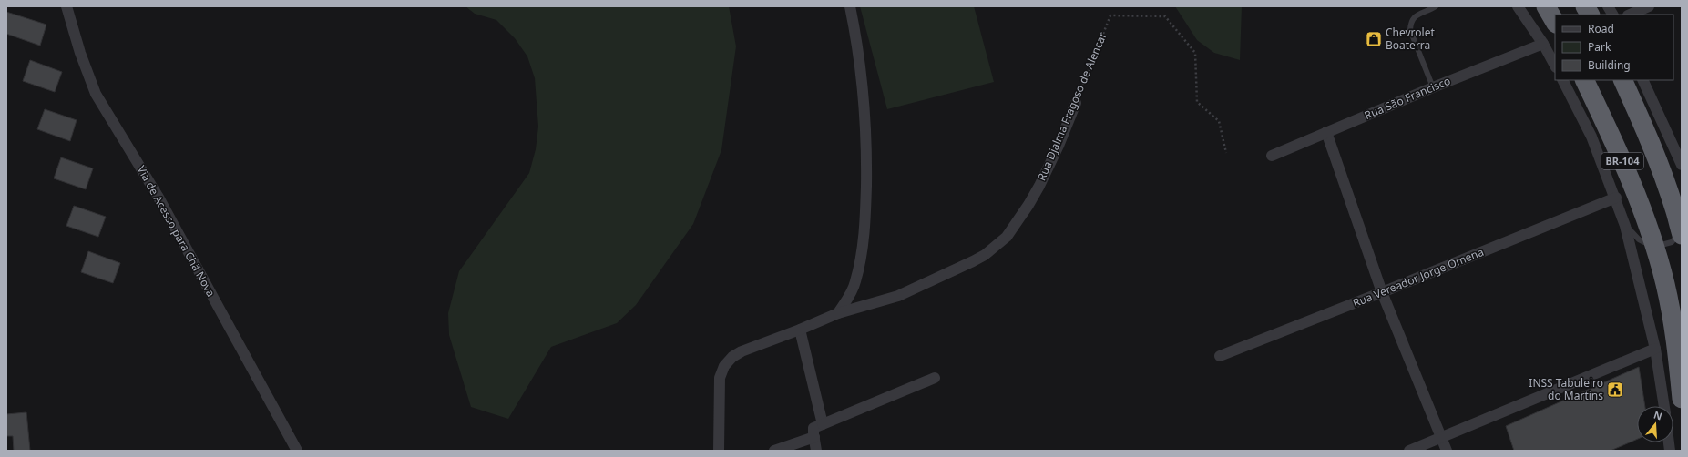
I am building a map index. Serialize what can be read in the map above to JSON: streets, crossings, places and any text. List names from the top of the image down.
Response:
{
  "streets": {
    "highway": ["BR-104"],
    "street": [
      "Rua São Francisco",
      "Rua Djalma Fragoso de Alencar",
      "Via de Acesso para Chã Nova",
      "Rua Vereador Jorge Omena"
    ]
  },
  "places": {
    "shop": ["Chevrolet Boaterra"],
    "public building": ["INSS Tabuleiro do Martins"]
  },
  "legend": ["Road", "Park", "Building"],
  "north": "top"
}
